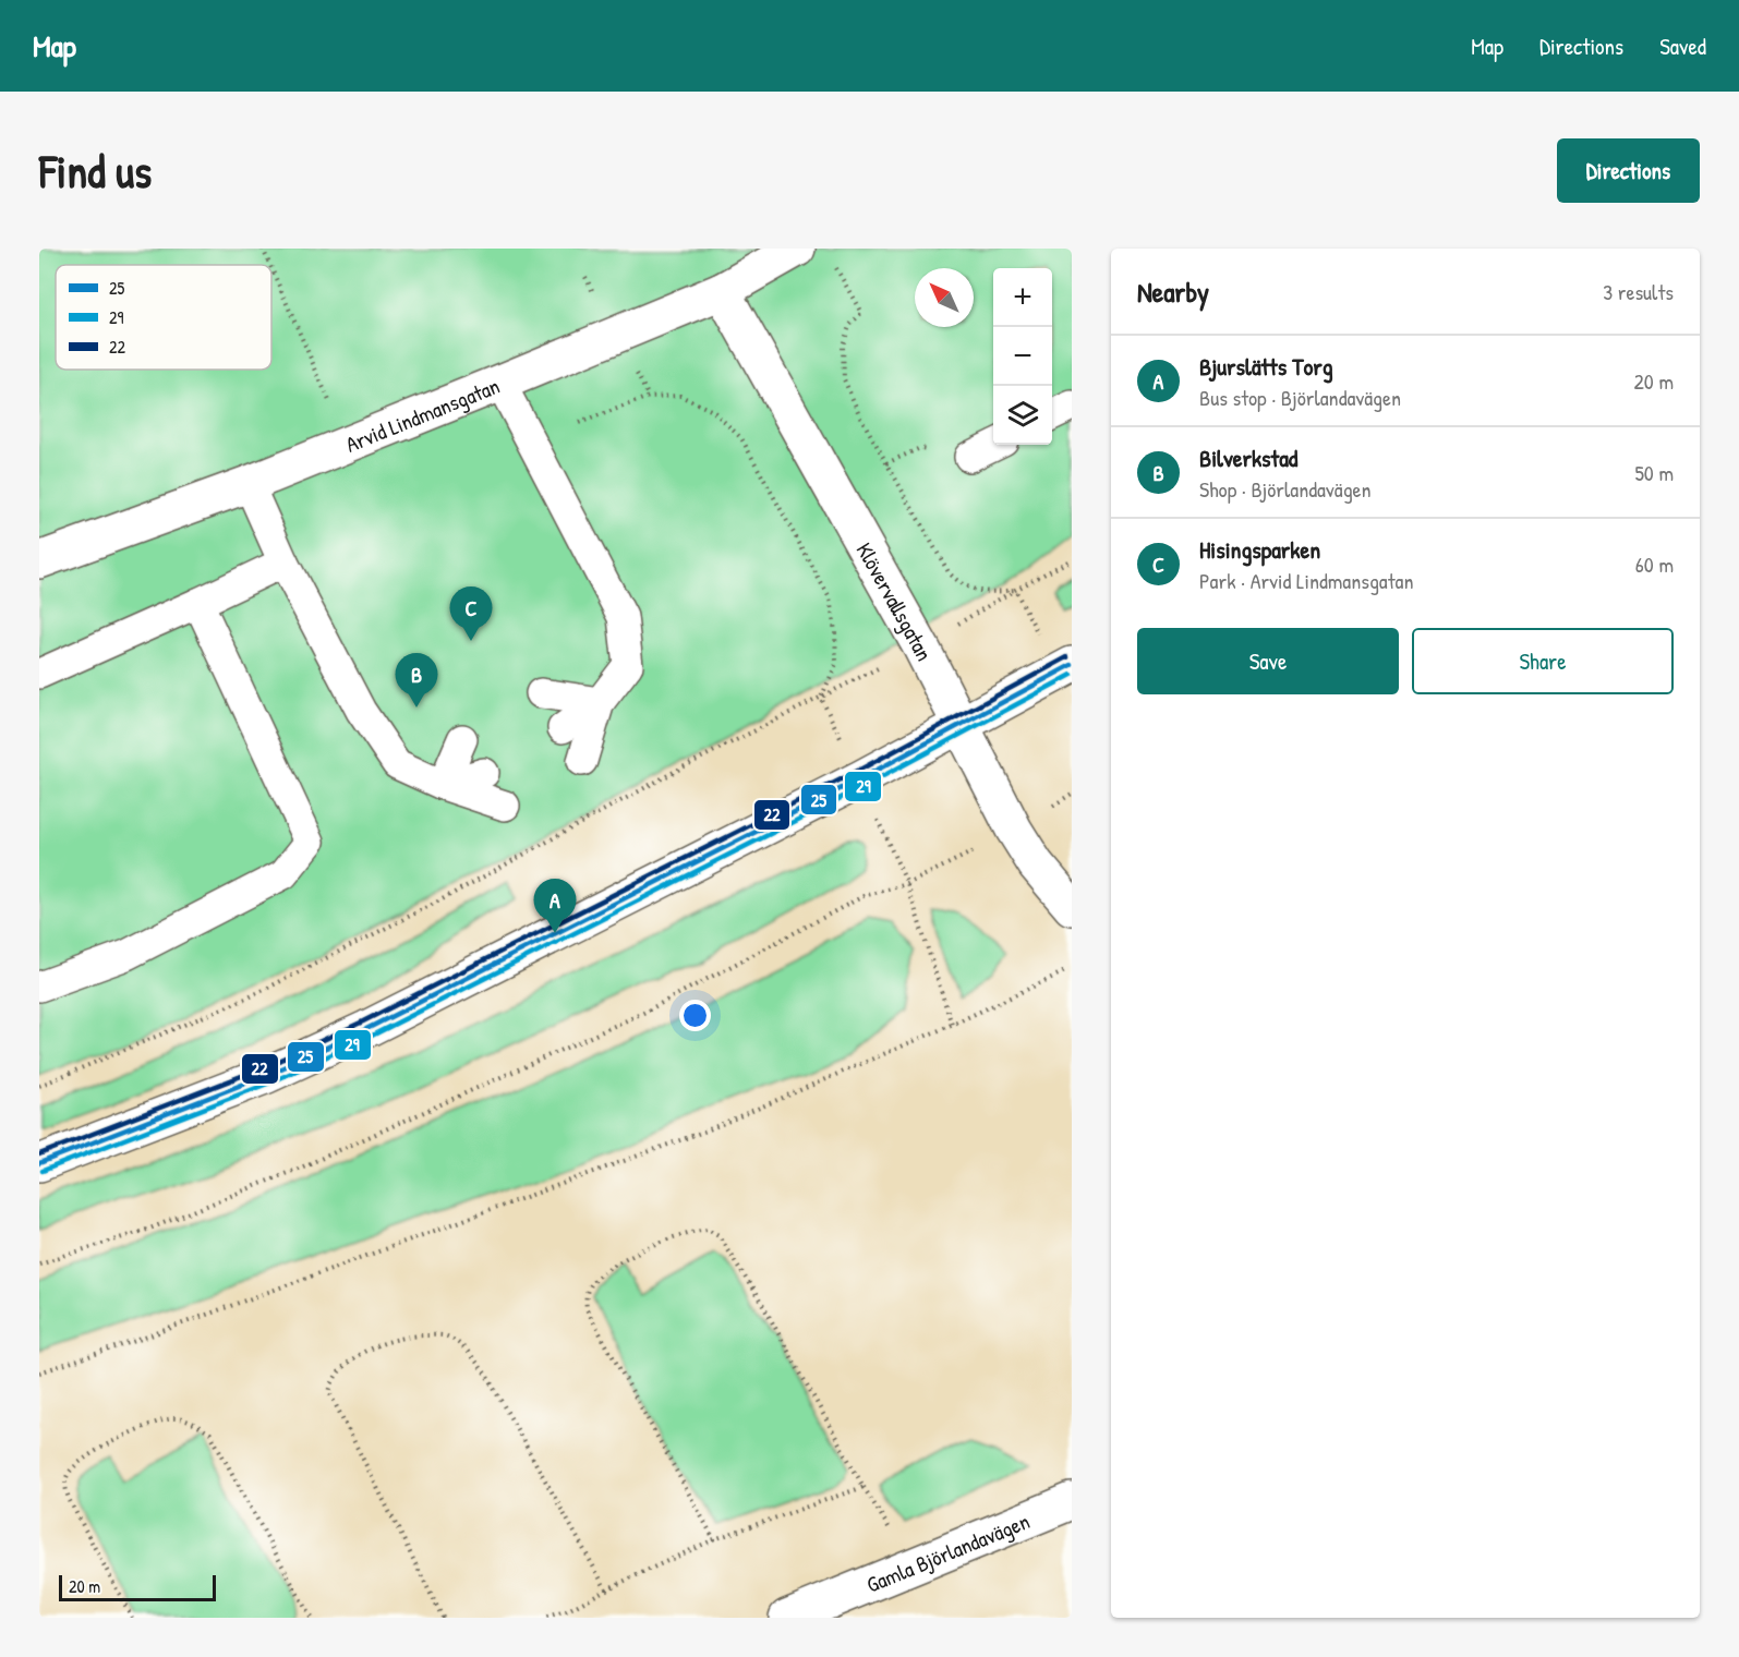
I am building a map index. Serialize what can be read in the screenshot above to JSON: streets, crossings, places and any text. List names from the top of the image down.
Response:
{
  "streets": {
    "street": ["Arvid Lindmansgatan", "Klövervallsgatan", "Gamla Björlandavägen"]
  },
  "crossings": [
    ["Arvid Lindmansgatan", "Klövervallsgatan"]
  ],
  "lines": ["transit line 22", "transit line 25", "transit line 29"],
  "legend": ["25", "29", "22"],
  "scale_bar": "20 m",
  "north": "top left",
  "page": {
    "header": "Map",
    "nav": ["Map", "Directions", "Saved"],
    "buttons": [
      "Directions",
      ["Save", "Share"]
    ],
    "title": "Find us",
    "heading": ["Nearby", "3 results"],
    "map_buttons": ["+", "−"],
    "list": [
      {
        "mark": "A",
        "name": "Bjurslätts Torg",
        "note": "Bus stop · Björlandavägen",
        "value": "20 m"
      },
      {
        "mark": "B",
        "name": "Bilverkstad",
        "note": "Shop · Björlandavägen",
        "value": "50 m"
      },
      {
        "mark": "C",
        "name": "Hisingsparken",
        "note": "Park · Arvid Lindmansgatan",
        "value": "60 m"
      }
    ],
    "pins": ["C", "B", "A"],
    "scale": "20 m"
  }
}
